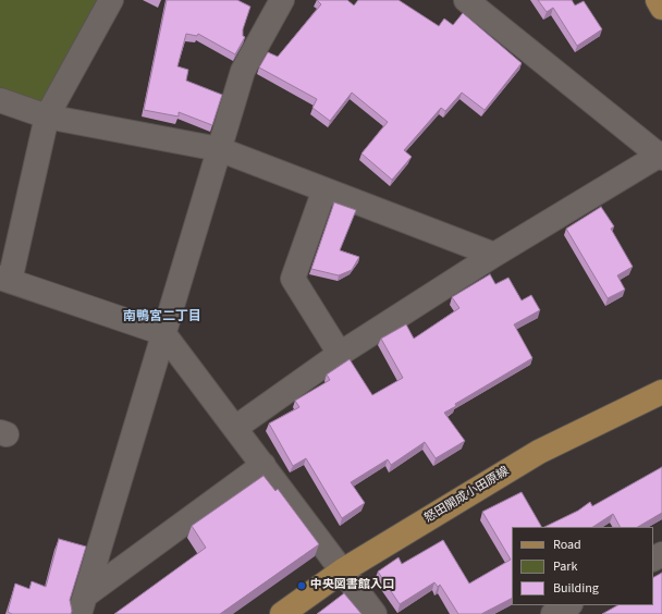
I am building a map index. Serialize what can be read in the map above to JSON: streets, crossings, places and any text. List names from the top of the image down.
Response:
{
  "streets": {
    "main road": ["怒田開成小田原線"]
  },
  "districts": ["南鴨宮二丁目"],
  "places": ["中央図書館入口"],
  "legend": ["Road", "Park", "Building"]
}
